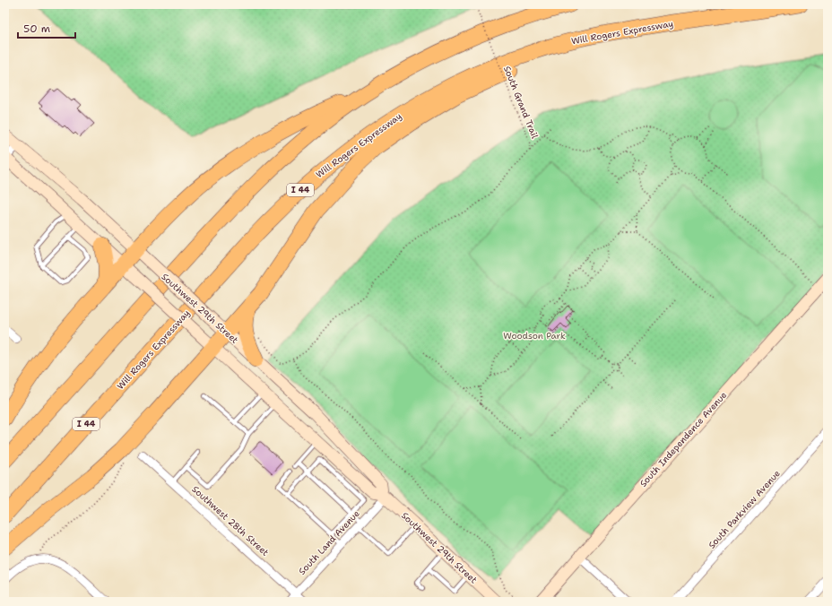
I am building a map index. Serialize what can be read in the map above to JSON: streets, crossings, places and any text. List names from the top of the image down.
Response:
{
  "streets": {
    "highway": ["Will Rogers Expressway", "I 44"],
    "main road": ["Southwest 29th Street", "South Independence Avenue"],
    "street": ["South Parkview Avenue", "Southwest 28th Street", "South Land Avenue"],
    "path": ["South Grand Trail"]
  },
  "crossings": [
    ["Southwest 29th Street", "South Land Avenue"],
    ["Southwest 28th Street", "South Land Avenue"]
  ],
  "parks": ["Woodson Park"],
  "scale_bar": "50 m"
}
